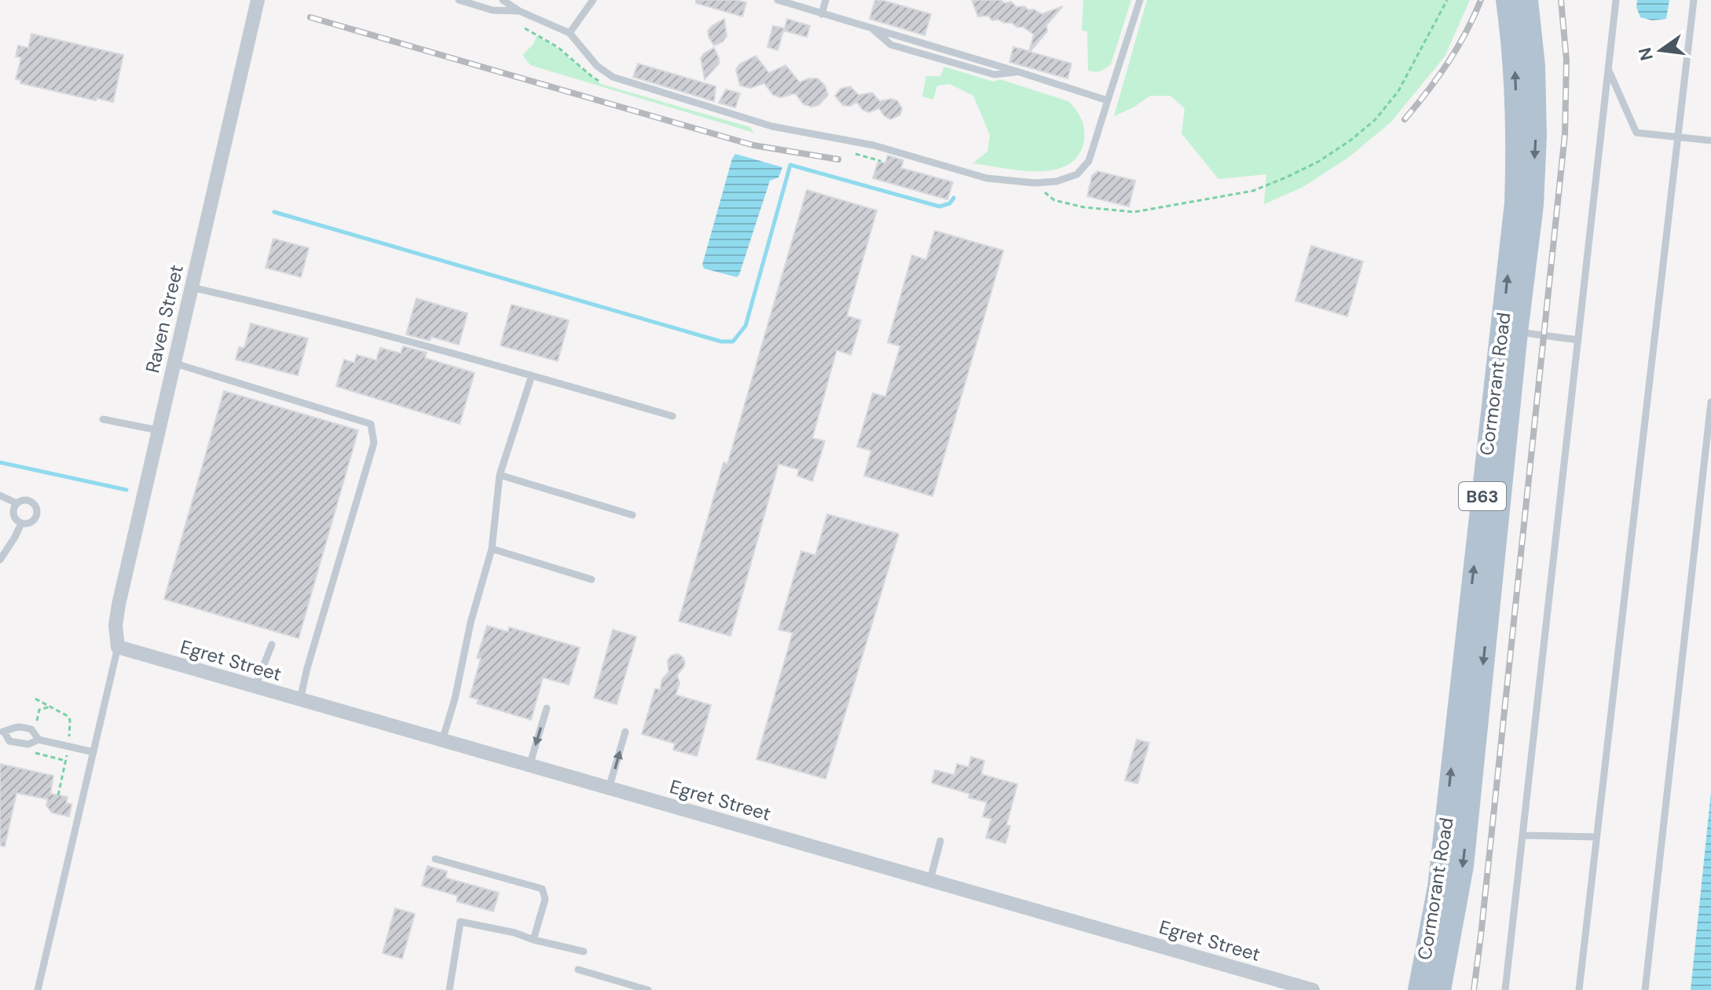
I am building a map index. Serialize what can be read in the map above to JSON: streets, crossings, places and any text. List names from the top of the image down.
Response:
{
  "streets": {
    "main road": ["Cormorant Road", "B63"],
    "street": ["Raven Street", "Egret Street"]
  },
  "crossings": [
    ["Raven Street", "Egret Street"]
  ],
  "north": "left"
}
